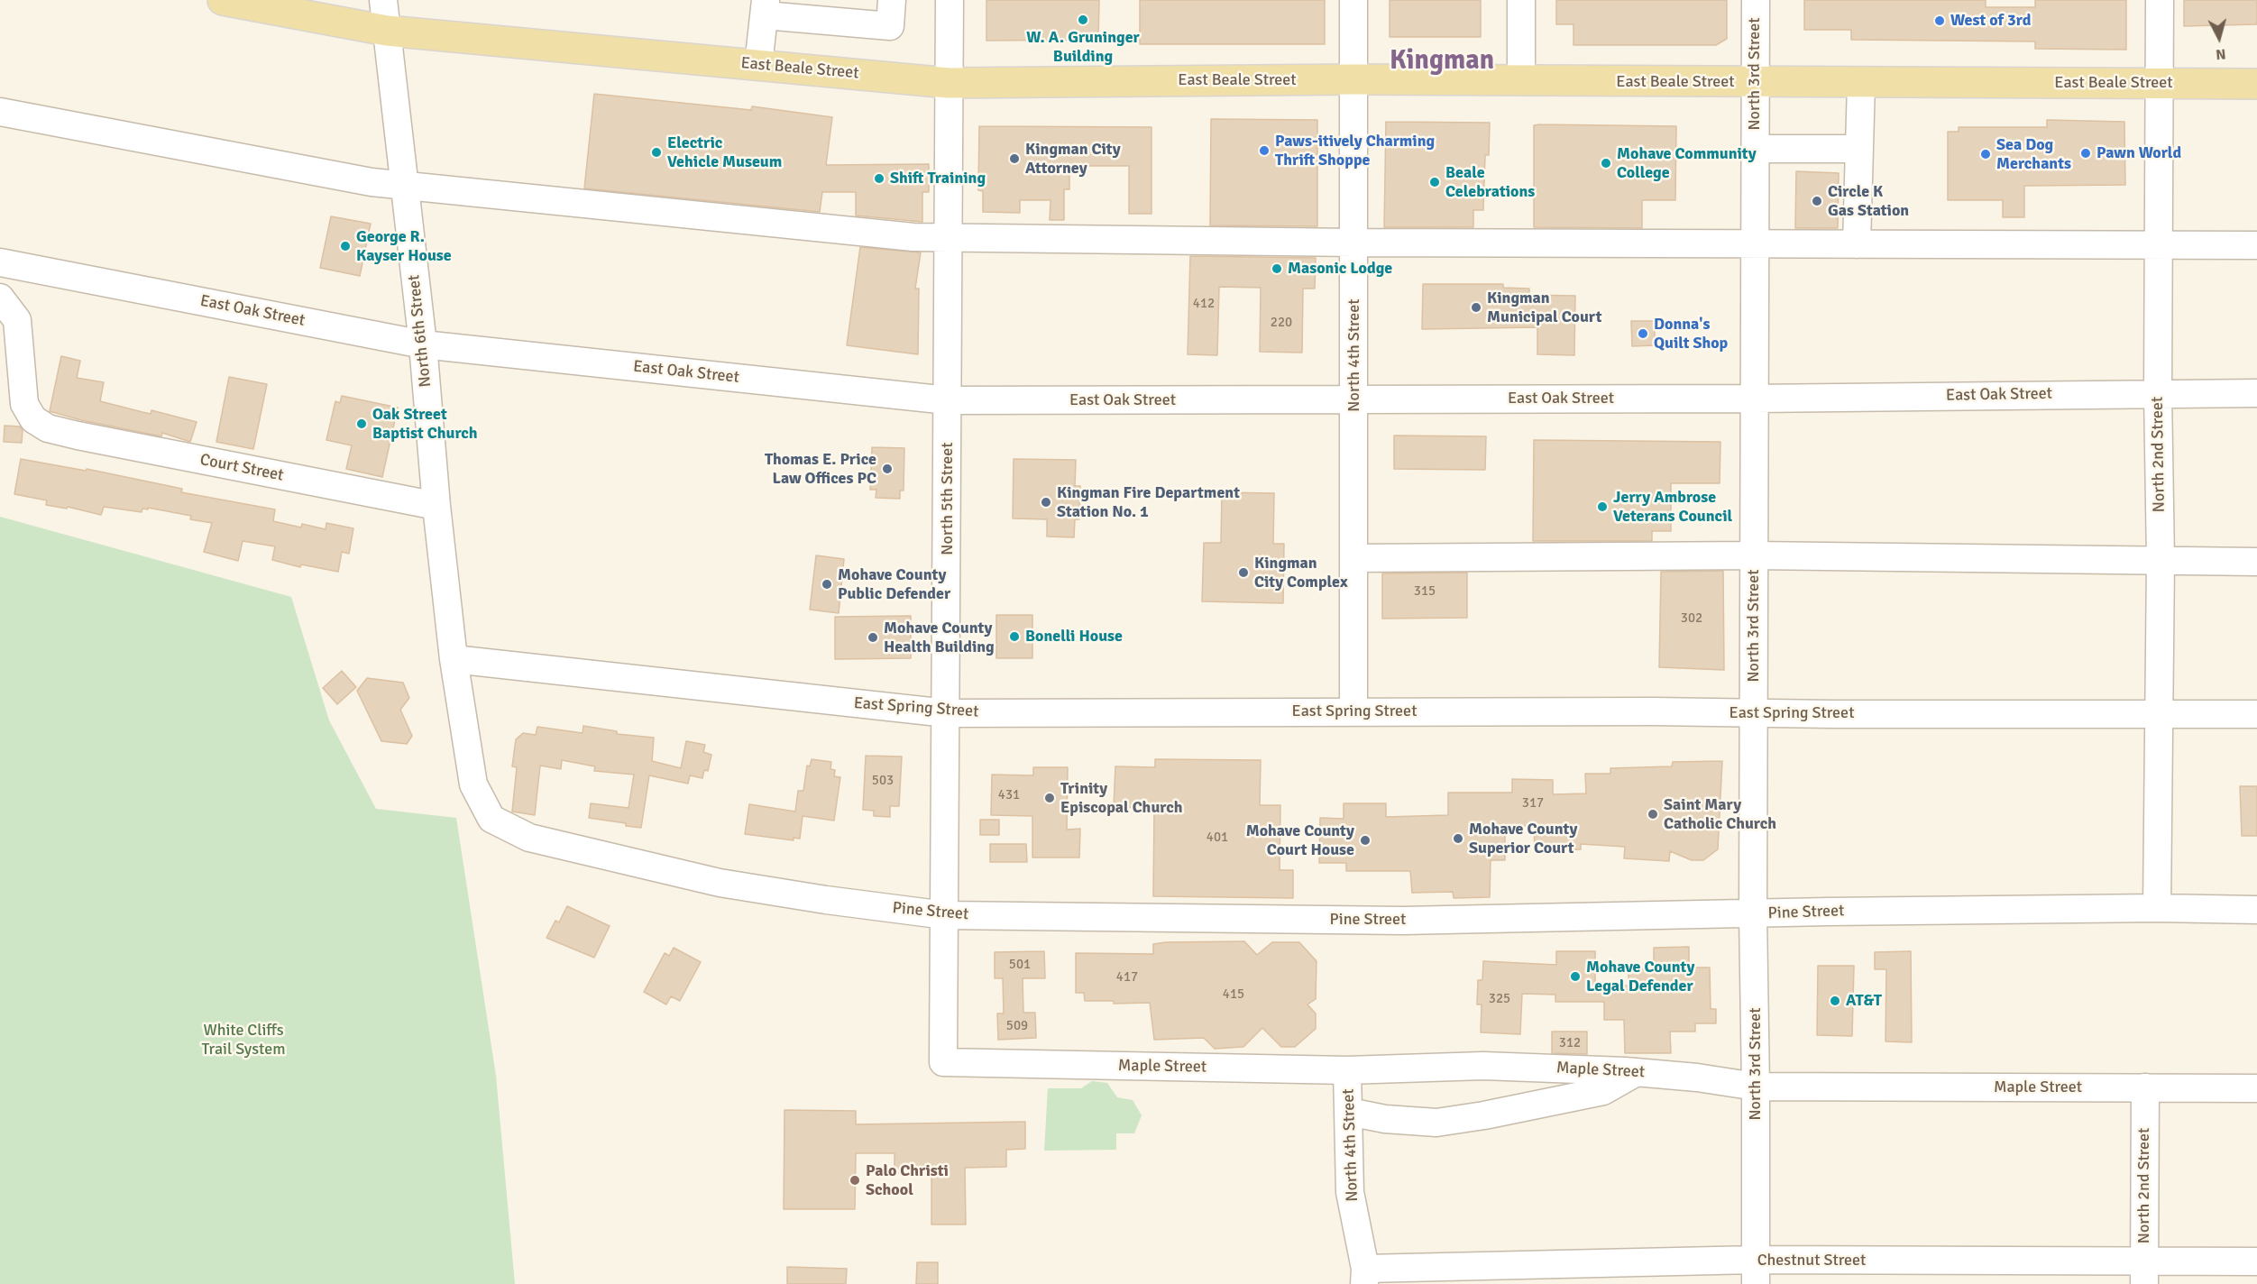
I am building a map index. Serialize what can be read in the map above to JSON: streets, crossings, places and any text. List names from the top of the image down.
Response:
{
  "streets": {
    "main road": ["East Beale Street"],
    "street": [
      "North 3rd Street",
      "East Oak Street",
      "North 6th Street",
      "North 4th Street",
      "North 2nd Street",
      "Court Street",
      "North 5th Street",
      "East Spring Street",
      "Pine Street",
      "Maple Street",
      "Chestnut Street"
    ]
  },
  "crossings": [
    ["East Beale Street", "North 3rd Street"],
    ["East Beale Street", "North 6th Street"],
    ["East Beale Street", "North 4th Street"],
    ["East Beale Street", "North 2nd Street"],
    ["East Beale Street", "North 5th Street"],
    ["North 3rd Street", "East Oak Street"],
    ["North 3rd Street", "East Spring Street"],
    ["North 3rd Street", "Pine Street"],
    ["North 3rd Street", "Maple Street"],
    ["North 3rd Street", "Chestnut Street"],
    ["East Oak Street", "North 6th Street"],
    ["East Oak Street", "North 4th Street"],
    ["East Oak Street", "North 2nd Street"],
    ["East Oak Street", "North 5th Street"],
    ["North 6th Street", "Court Street"],
    ["North 6th Street", "East Spring Street"],
    ["North 6th Street", "Pine Street"],
    ["North 4th Street", "East Spring Street"],
    ["North 4th Street", "Maple Street"],
    ["North 4th Street", "Chestnut Street"],
    ["North 2nd Street", "East Spring Street"],
    ["North 2nd Street", "Pine Street"],
    ["North 2nd Street", "Maple Street"],
    ["North 2nd Street", "Chestnut Street"],
    ["North 5th Street", "East Spring Street"],
    ["North 5th Street", "Pine Street"],
    ["North 5th Street", "Maple Street"]
  ],
  "districts": ["Kingman"],
  "parks": ["White Cliffs Trail System"],
  "places": [
    "W. A. Gruninger Building",
    "West of 3rd",
    "Paws-itively Charming Thrift Shoppe",
    "Electric Vehicle Museum",
    "Pawn World",
    "Sea Dog Merchants",
    "Kingman City Attorney",
    "Mohave Community College",
    "Shift Training",
    "Beale Celebrations",
    "Circle K Gas Station",
    "George R. Kayser House",
    "Masonic Lodge",
    "Kingman Municipal Court",
    "Donna's Quilt Shop",
    "Oak Street Baptist Church",
    "Thomas E. Price Law Offices PC",
    "Kingman Fire Department Station No. 1",
    "Jerry Ambrose Veterans Council",
    "Kingman City Complex",
    "Mohave County Public Defender",
    "Bonelli House",
    "Mohave County Health Building",
    "Trinity Episcopal Church",
    "Saint Mary Catholic Church",
    "Mohave County Superior Court",
    "Mohave County Court House",
    "Mohave County Legal Defender",
    "AT&T",
    "Palo Christi School"
  ],
  "house_numbers": [
    "412",
    "220",
    "315",
    "302",
    "503",
    "431",
    "317",
    "401",
    "501",
    "417",
    "415",
    "325",
    "509",
    "312"
  ],
  "north": "bottom"
}
